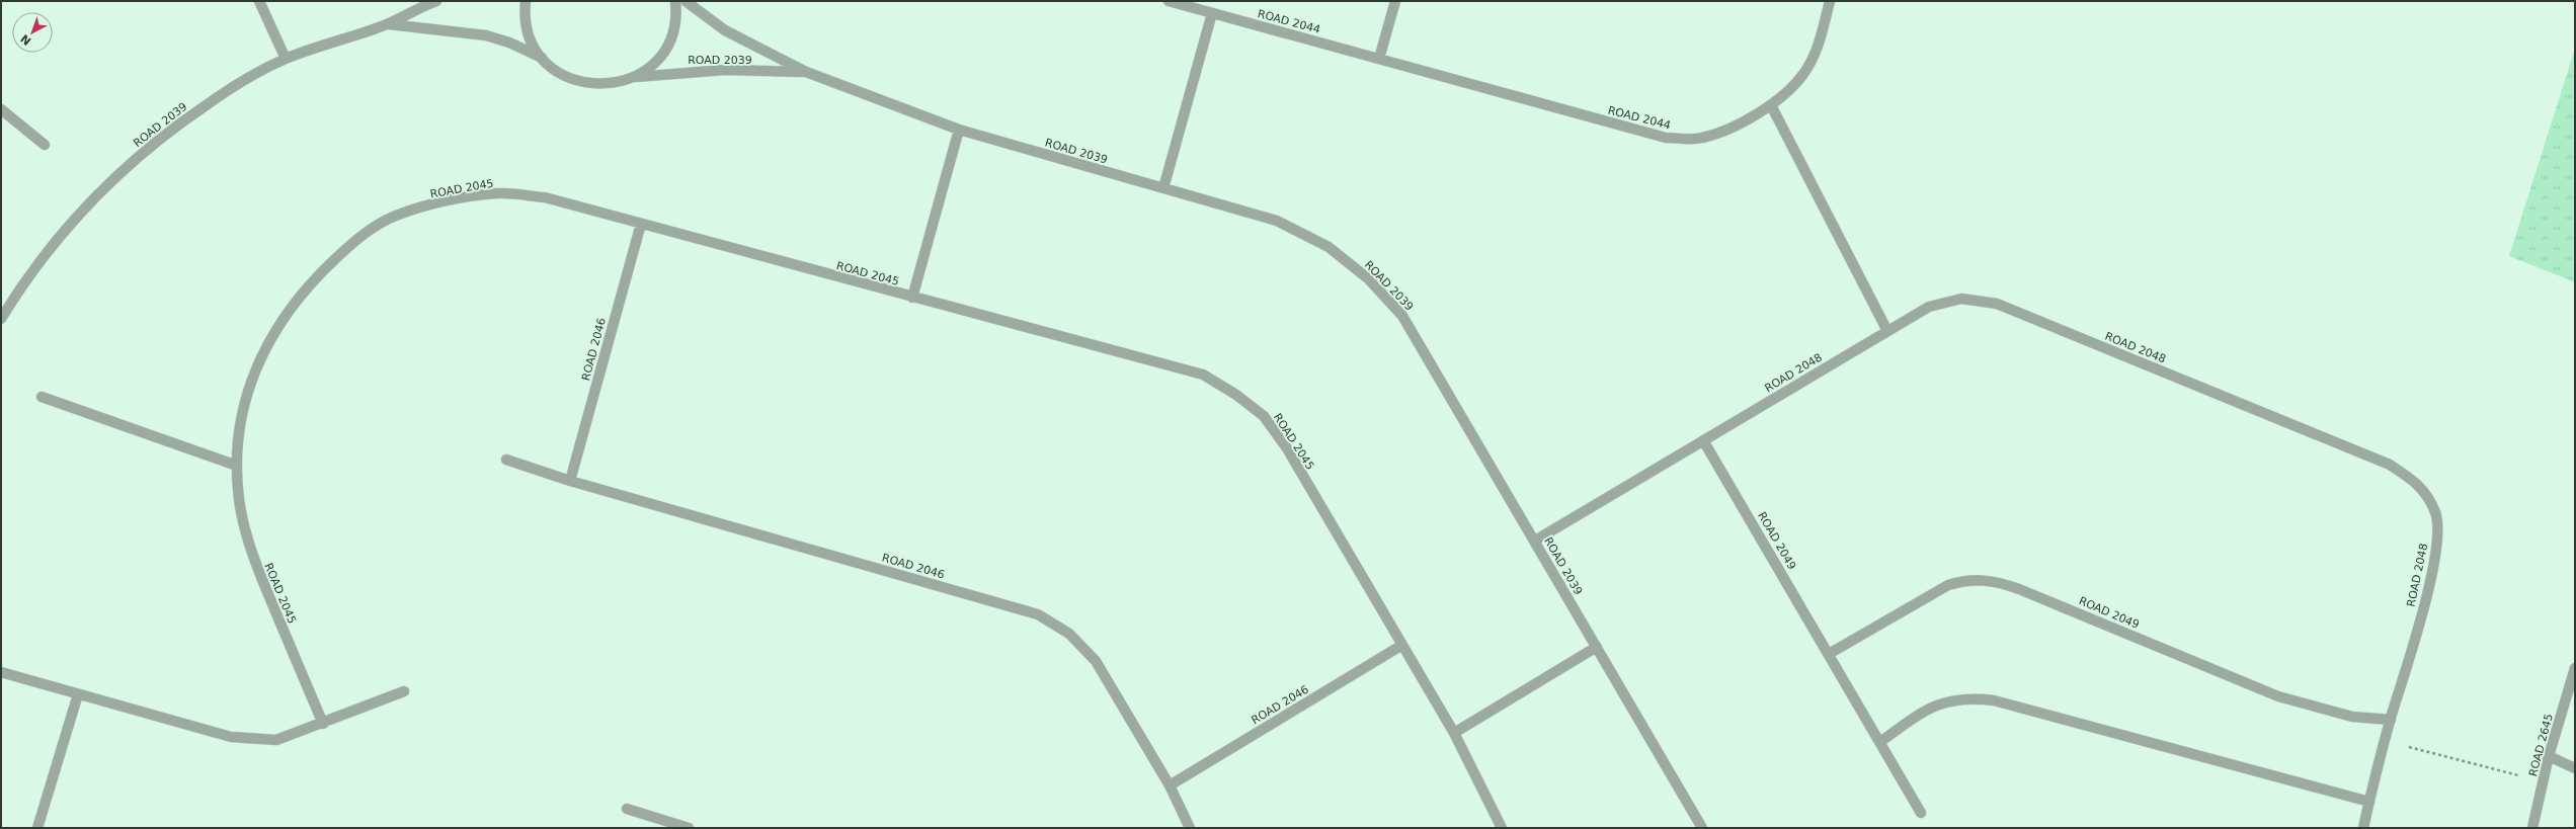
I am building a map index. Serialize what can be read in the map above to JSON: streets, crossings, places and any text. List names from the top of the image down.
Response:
{
  "streets": {
    "street": [
      "ROAD 2044",
      "ROAD 2039",
      "ROAD 2045",
      "ROAD 2048",
      "ROAD 2046",
      "ROAD 2049",
      "ROAD 2645"
    ]
  },
  "crossings": [
    ["ROAD 2039", "ROAD 2048"],
    ["ROAD 2045", "ROAD 2046"],
    ["ROAD 2048", "ROAD 2049"]
  ],
  "north": "bottom left"
}
